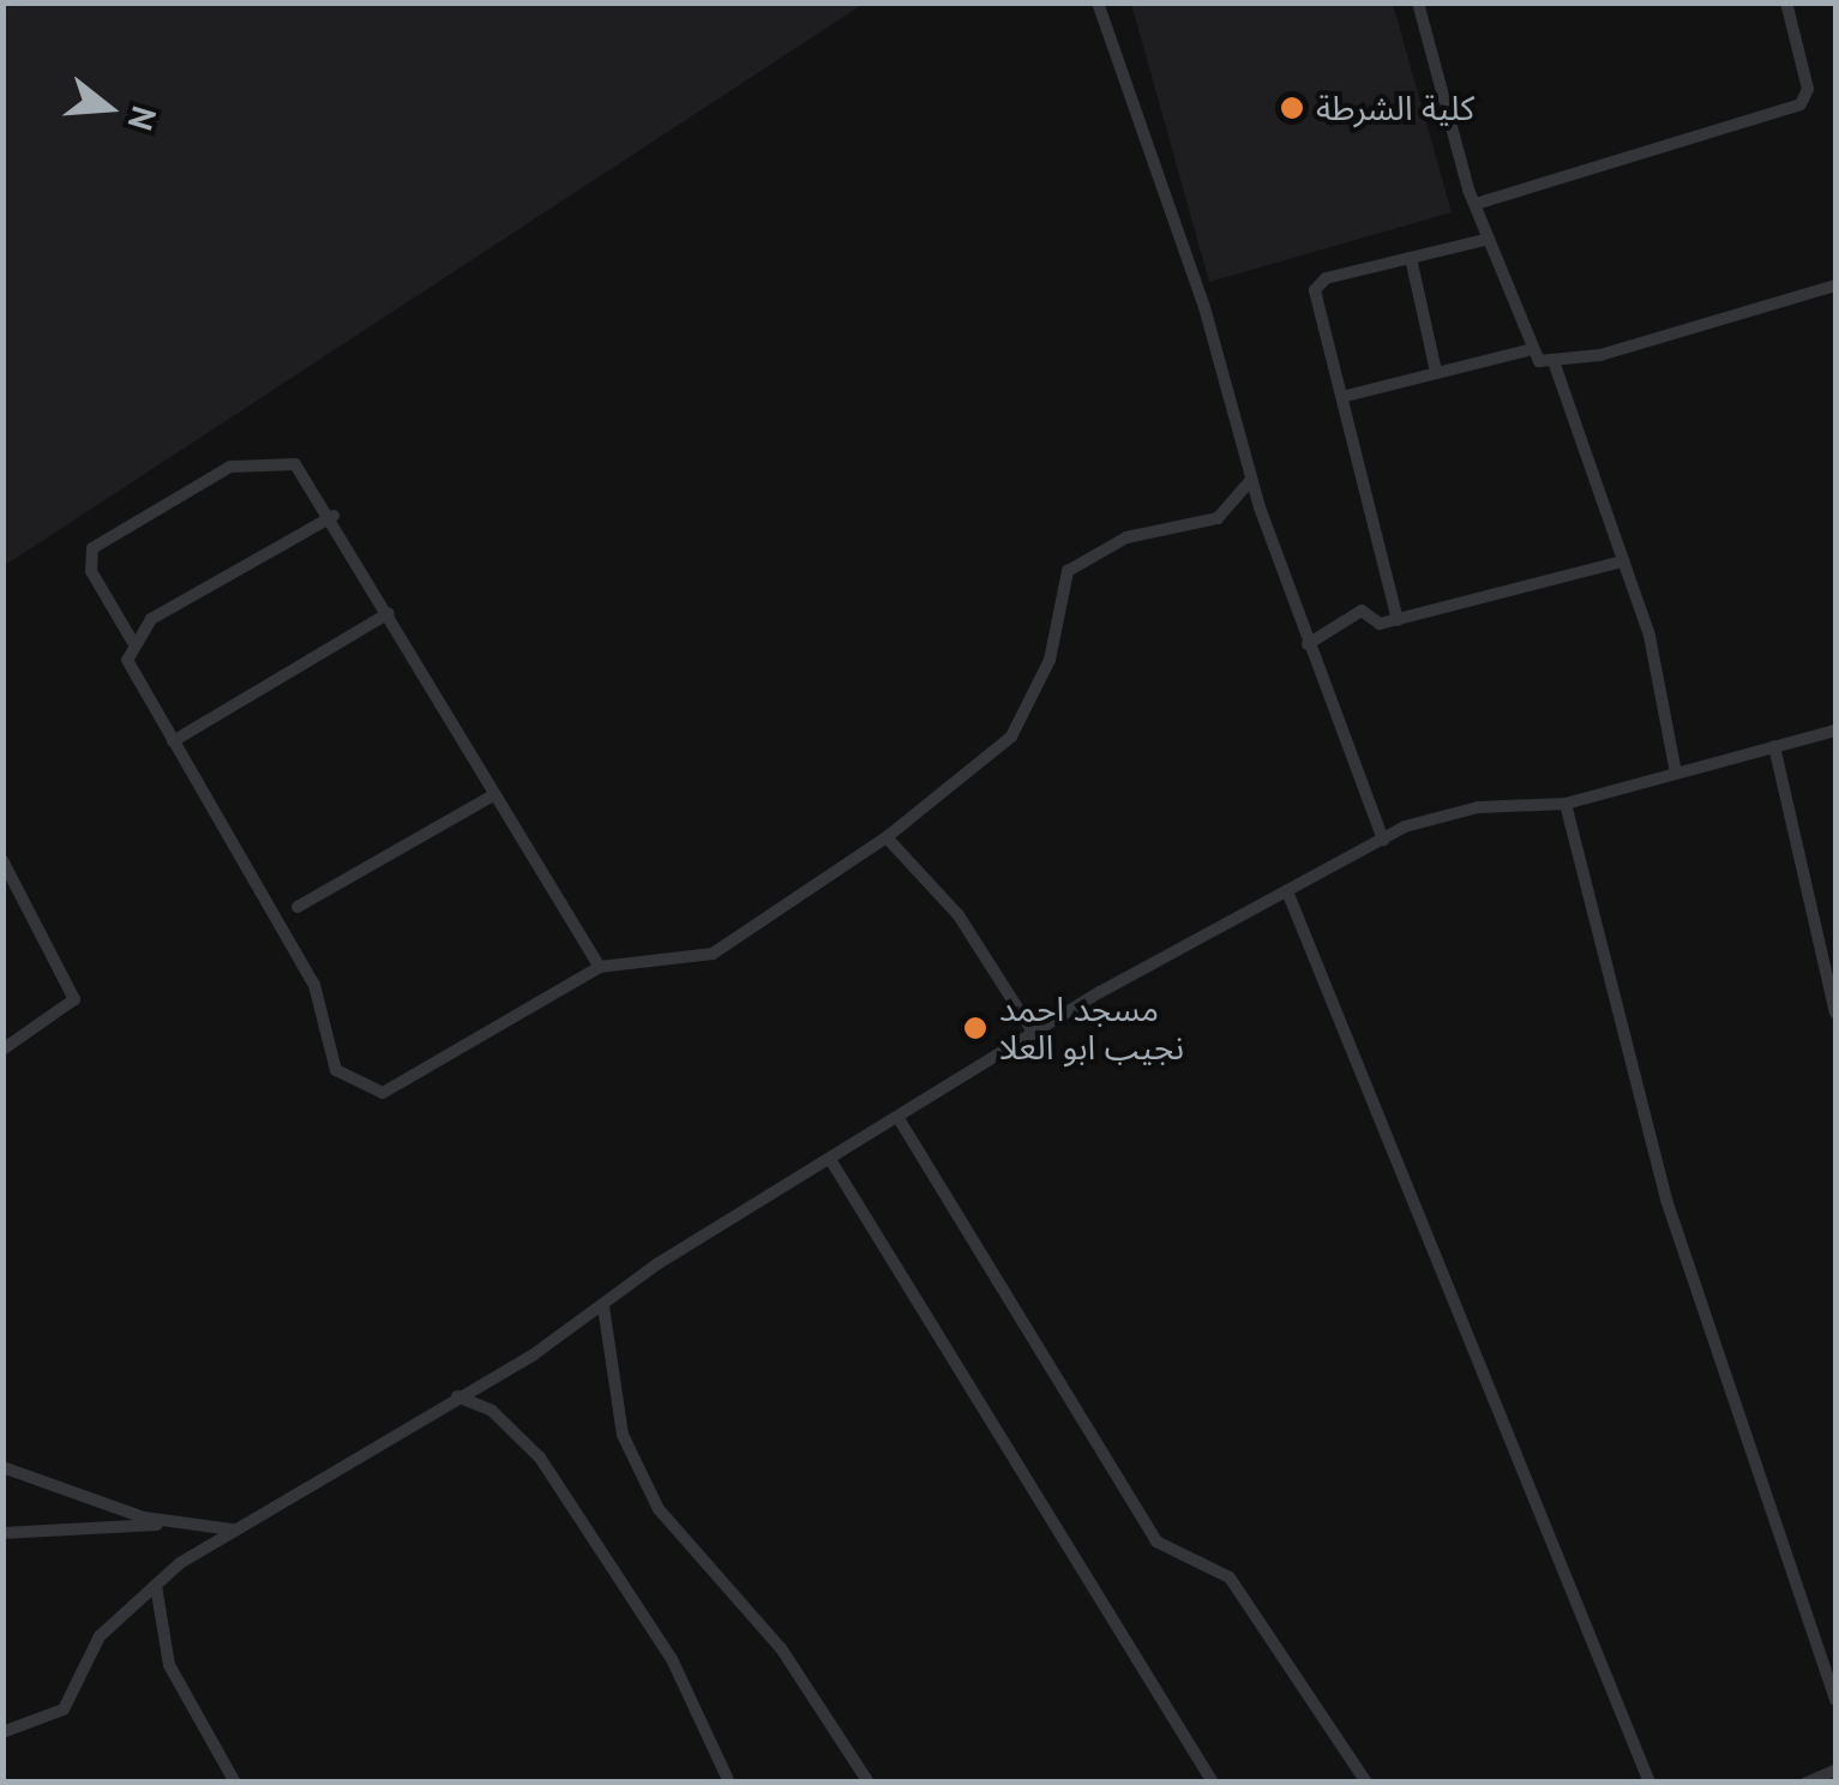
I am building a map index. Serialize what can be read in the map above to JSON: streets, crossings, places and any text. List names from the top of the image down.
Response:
{
  "places": ["كلية الشرطة", "مسجد احمد نجيب ابو العلا"],
  "north": "right"
}
